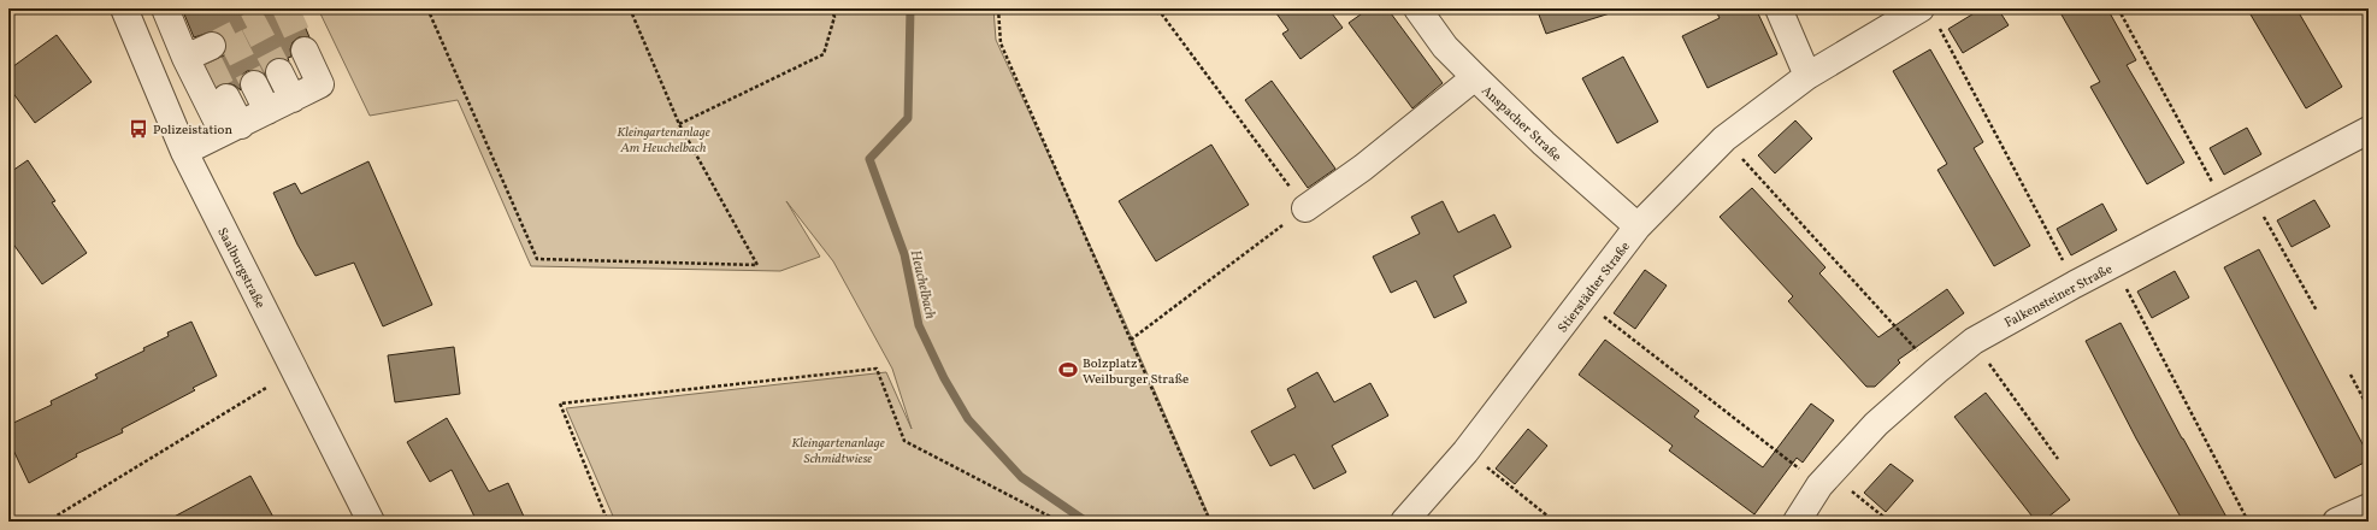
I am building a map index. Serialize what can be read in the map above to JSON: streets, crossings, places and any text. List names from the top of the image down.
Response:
{
  "streets": {
    "street": [
      "Anspacher Straße",
      "Saalburgstraße",
      "Stierstädter Straße",
      "Falkensteiner Straße"
    ]
  },
  "crossings": [
    ["Anspacher Straße", "Stierstädter Straße"]
  ],
  "water": ["Heuchelbach"],
  "parks": ["Kleingartenanlage Am Heuchelbach", "Kleingartenanlage Schmidtwiese"],
  "places": {
    "bus stop": ["Polizeistation"],
    "sports": ["Bolzplatz Weilburger Straße"]
  }
}
